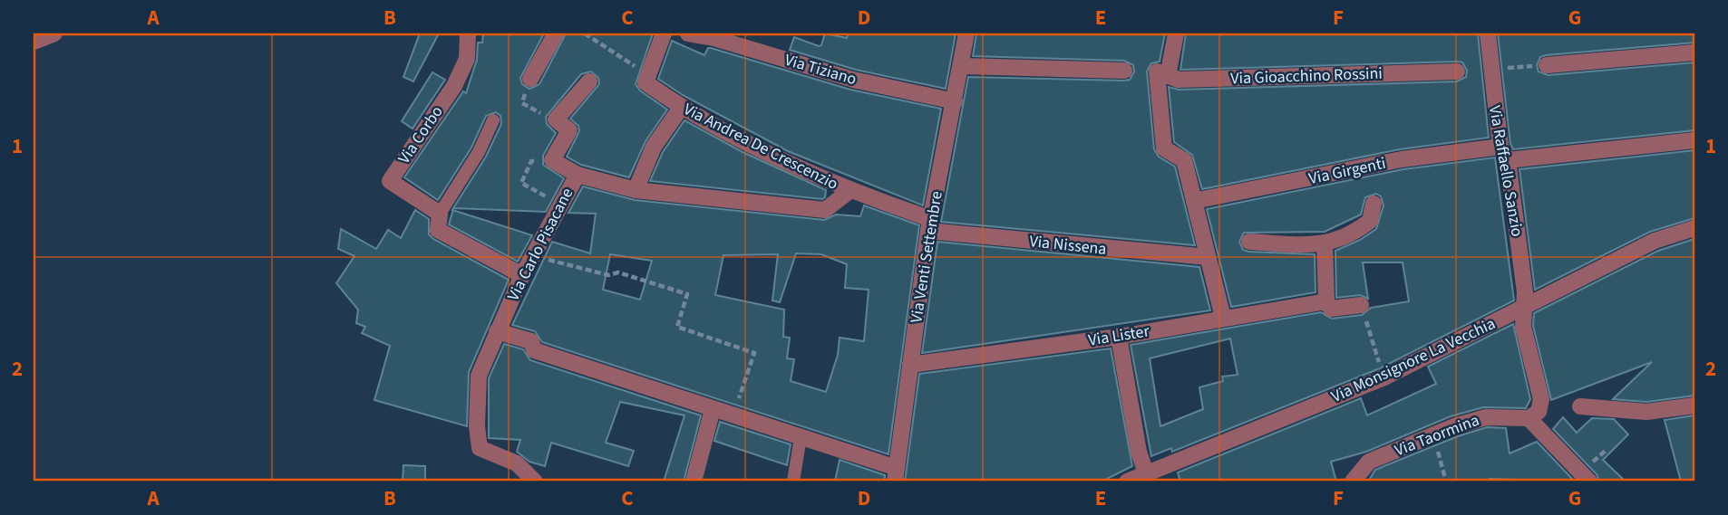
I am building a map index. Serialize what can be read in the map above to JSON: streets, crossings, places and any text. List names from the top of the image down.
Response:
{
  "streets": {
    "street": [
      "Via Tiziano",
      "Via Gioacchino Rossini",
      "Via Corbo",
      "Via Andrea De Crescenzio",
      "Via Girgenti",
      "Via Raffaello Sanzio",
      "Via Carlo Pisacane",
      "Via Nissena",
      "Via Venti Settembre",
      "Via Lister",
      "Via Monsignore La Vecchia",
      "Via Taormina"
    ]
  },
  "crossings": [
    ["Via Tiziano", "Via Venti Settembre"],
    ["Via Andrea De Crescenzio", "Via Carlo Pisacane"],
    ["Via Andrea De Crescenzio", "Via Nissena"],
    ["Via Andrea De Crescenzio", "Via Venti Settembre"],
    ["Via Girgenti", "Via Raffaello Sanzio"],
    ["Via Raffaello Sanzio", "Via Monsignore La Vecchia"],
    ["Via Nissena", "Via Venti Settembre"],
    ["Via Venti Settembre", "Via Lister"]
  ],
  "grid": {
    "columns": [
      "A",
      "B",
      "C",
      "D",
      "E",
      "F",
      "G"
    ],
    "rows": ["1", "2"]
  }
}
